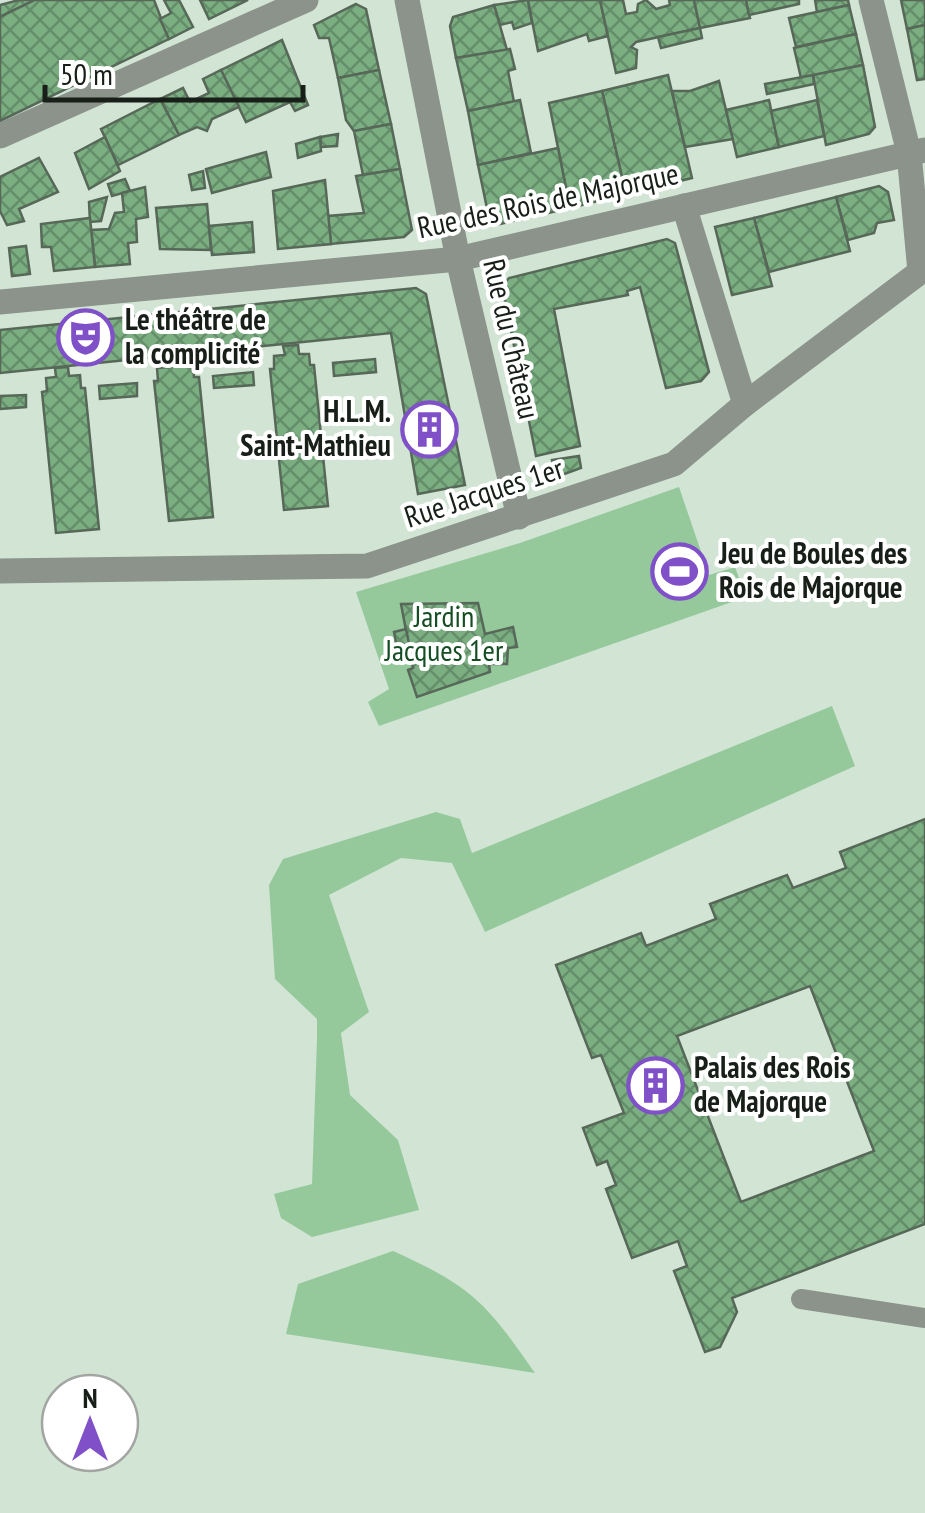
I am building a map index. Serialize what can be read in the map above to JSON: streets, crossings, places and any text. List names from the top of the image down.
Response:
{
  "streets": {
    "street": ["Rue des Rois de Majorque", "Rue du Château", "Rue Jacques 1er"]
  },
  "crossings": [
    ["Rue des Rois de Majorque", "Rue du Château"],
    ["Rue du Château", "Rue Jacques 1er"]
  ],
  "parks": ["Jardin Jacques 1er"],
  "places": {
    "theatre": ["Le théâtre de la complicité"],
    "building": ["H.L.M. Saint-Mathieu", "Palais des Rois de Majorque"],
    "sports": ["Jeu de Boules des Rois de Majorque"]
  },
  "scale_bar": "50 m",
  "north": "top"
}
